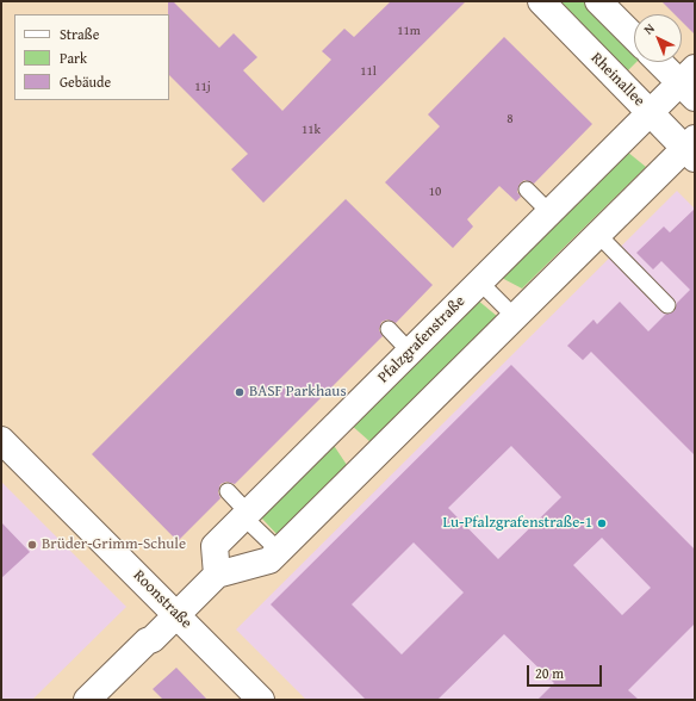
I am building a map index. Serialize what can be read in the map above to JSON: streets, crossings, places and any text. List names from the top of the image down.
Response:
{
  "streets": {
    "street": ["Rheinallee", "Pfalzgrafenstraße", "Roonstraße"]
  },
  "crossings": [
    ["Rheinallee", "Pfalzgrafenstraße"]
  ],
  "places": ["BASF Parkhaus", "Lu-Pfalzgrafenstraße-1", "Brüder-Grimm-Schule"],
  "house_numbers": [
    "11m",
    "11l",
    "11j",
    "8",
    "11k",
    "10"
  ],
  "legend": ["Straße", "Park", "Gebäude"],
  "scale_bar": "20 m",
  "north": "top left"
}
